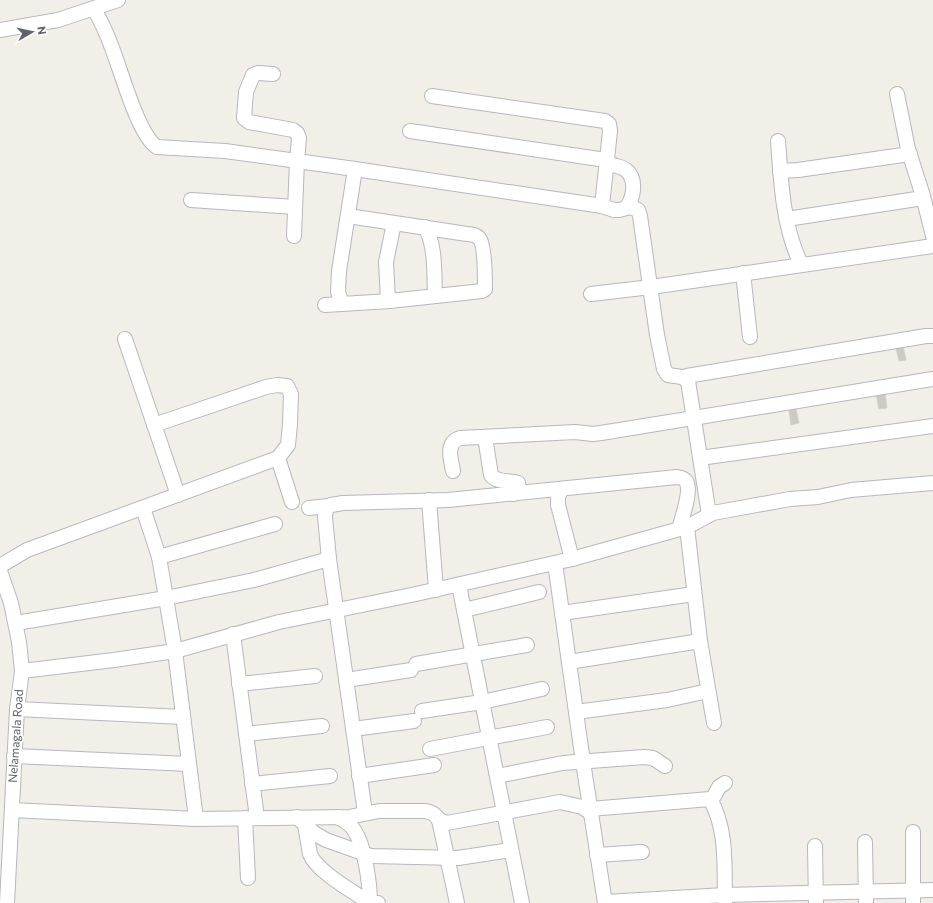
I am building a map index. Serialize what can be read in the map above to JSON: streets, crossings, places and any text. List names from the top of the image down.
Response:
{
  "streets": {
    "street": ["Nelamagala Road"]
  },
  "north": "right"
}
